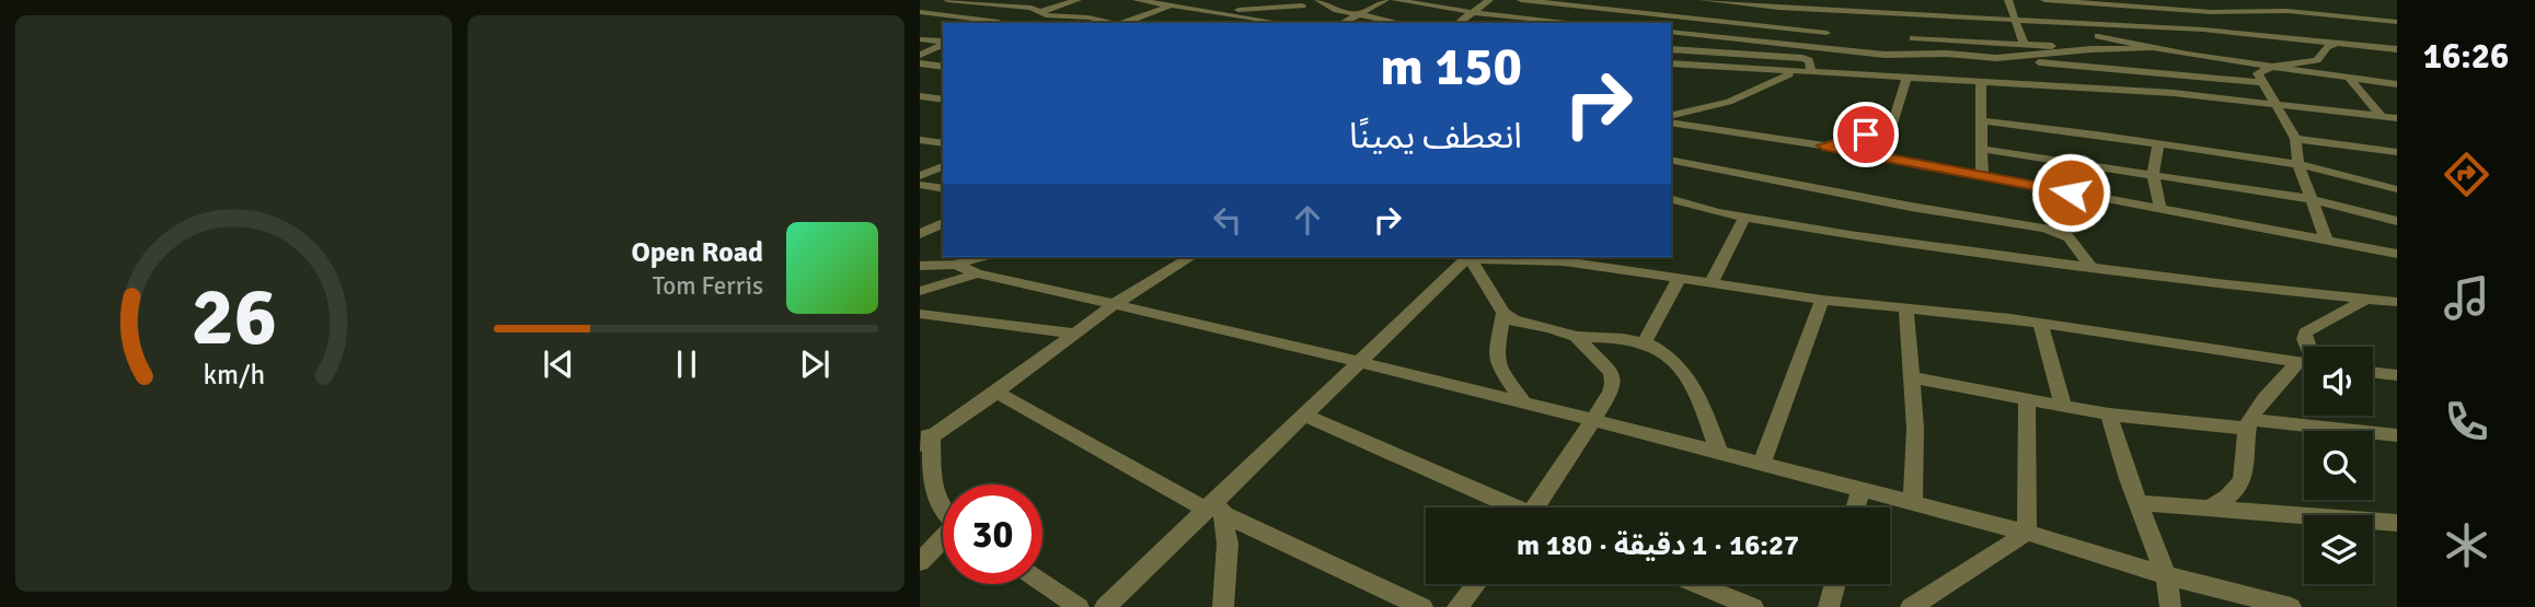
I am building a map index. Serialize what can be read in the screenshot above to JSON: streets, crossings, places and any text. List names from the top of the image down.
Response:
{
  "page": {
    "tabs": "16:26",
    "turn": ["150 m", "انعطف يمينًا"],
    "song": ["Open Road", "Tom Ferris"],
    "limit": "30",
    "trip": "16:27 · 1 دقيقة · 180 m",
    "gauge": ["26", "km/h"]
  }
}
